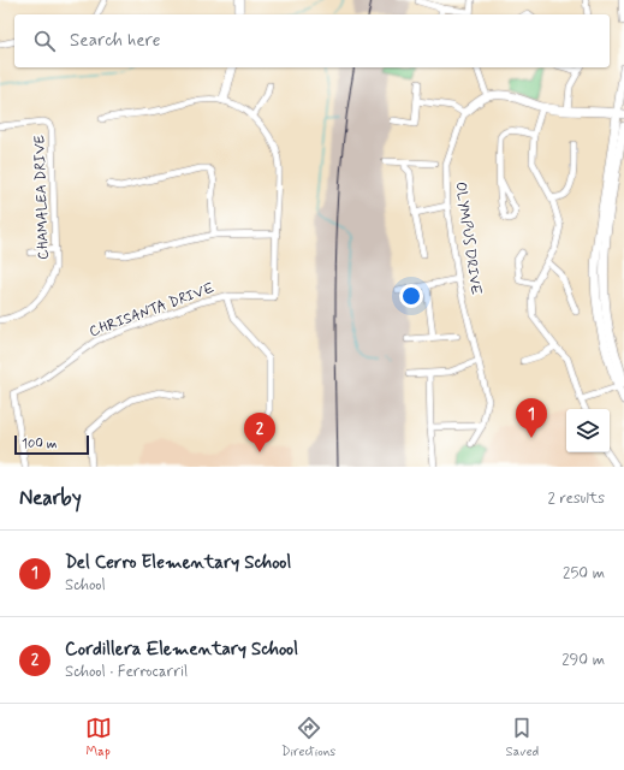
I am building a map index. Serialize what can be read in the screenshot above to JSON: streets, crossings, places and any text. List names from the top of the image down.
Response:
{
  "streets": {
    "street": ["CHAMALEA DRIVE", "OLYMPUS DRIVE", "CHRISANTA DRIVE"]
  },
  "scale_bar": "100 m",
  "page": {
    "search": "Search here",
    "pins": ["1", "2"],
    "scale": "100 m",
    "heading": ["Nearby", "2 results"],
    "list": [
      {
        "mark": "1",
        "name": "Del Cerro Elementary School",
        "note": "School",
        "value": "250 m"
      },
      {
        "mark": "2",
        "name": "Cordillera Elementary School",
        "note": "School · Ferrocarril",
        "value": "290 m"
      }
    ],
    "nav": ["Map", "Directions", "Saved"]
  }
}
